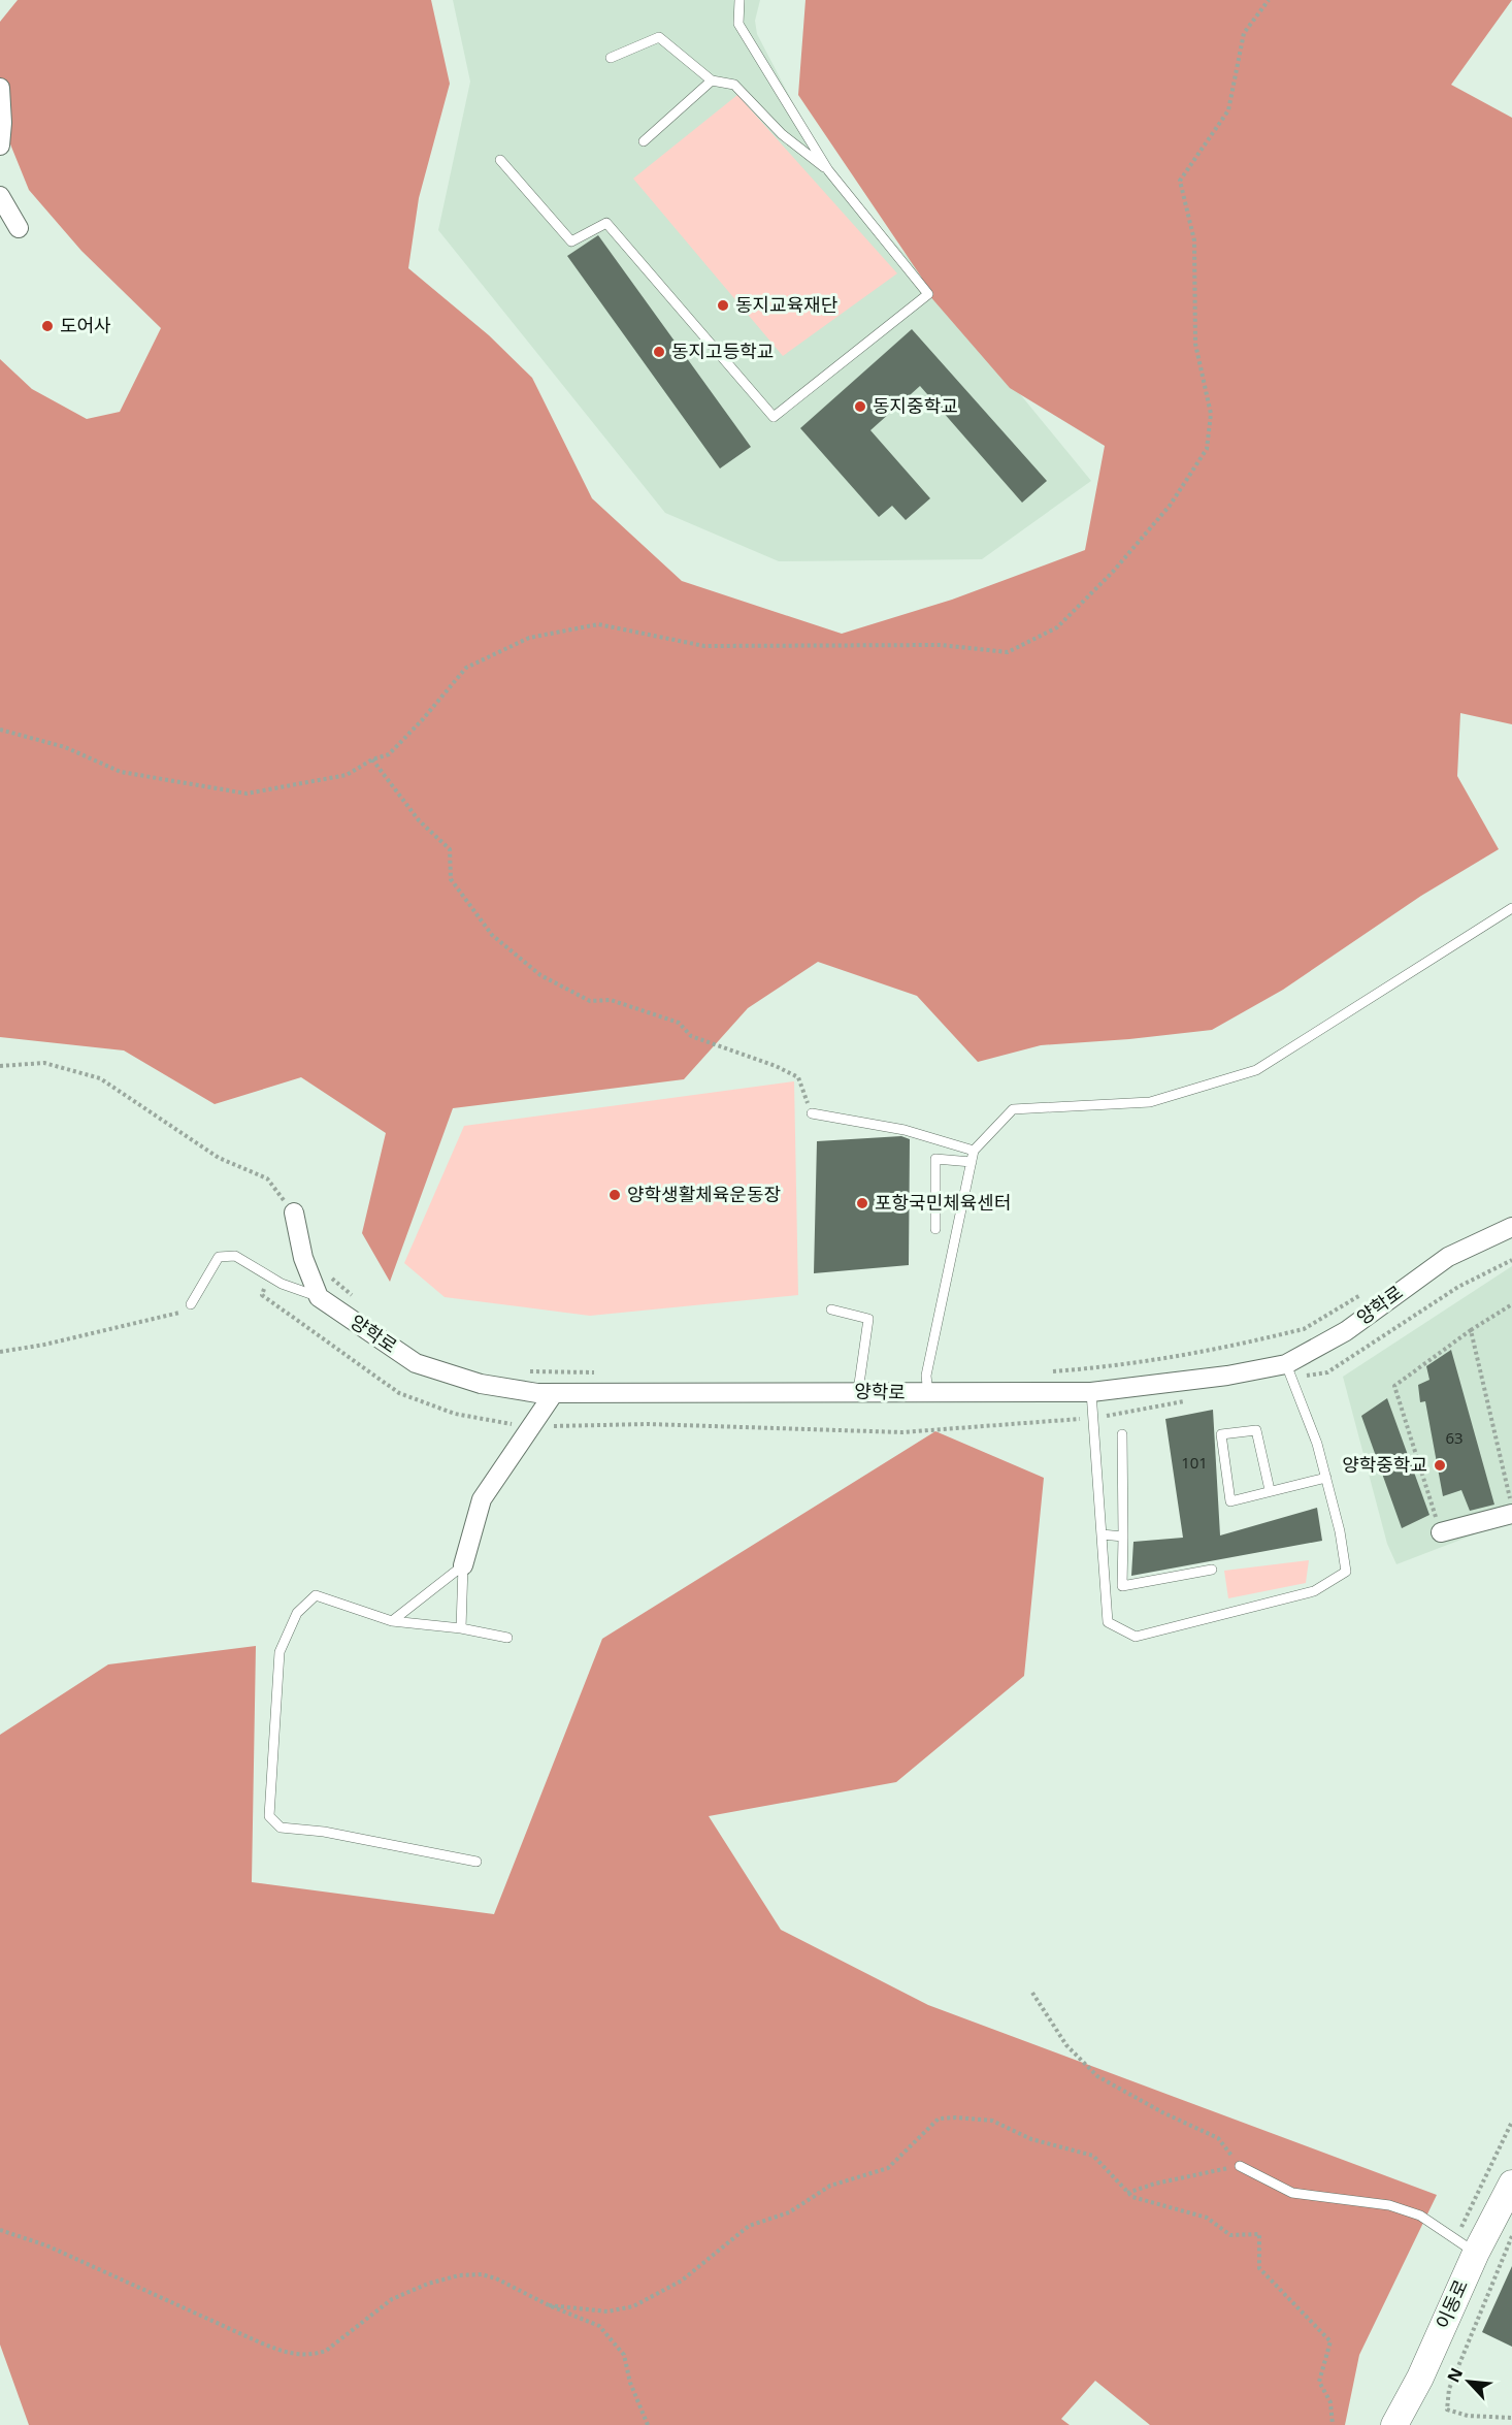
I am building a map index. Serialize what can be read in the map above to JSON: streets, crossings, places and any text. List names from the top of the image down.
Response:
{
  "streets": {
    "street": ["양학로", "이동로"]
  },
  "places": [
    "동지교육재단",
    "도어사",
    "동지고등학교",
    "동지중학교",
    "양학생활체육운동장",
    "포항국민체육센터",
    "양학중학교"
  ],
  "house_numbers": ["63", "101"],
  "north": "top left"
}
